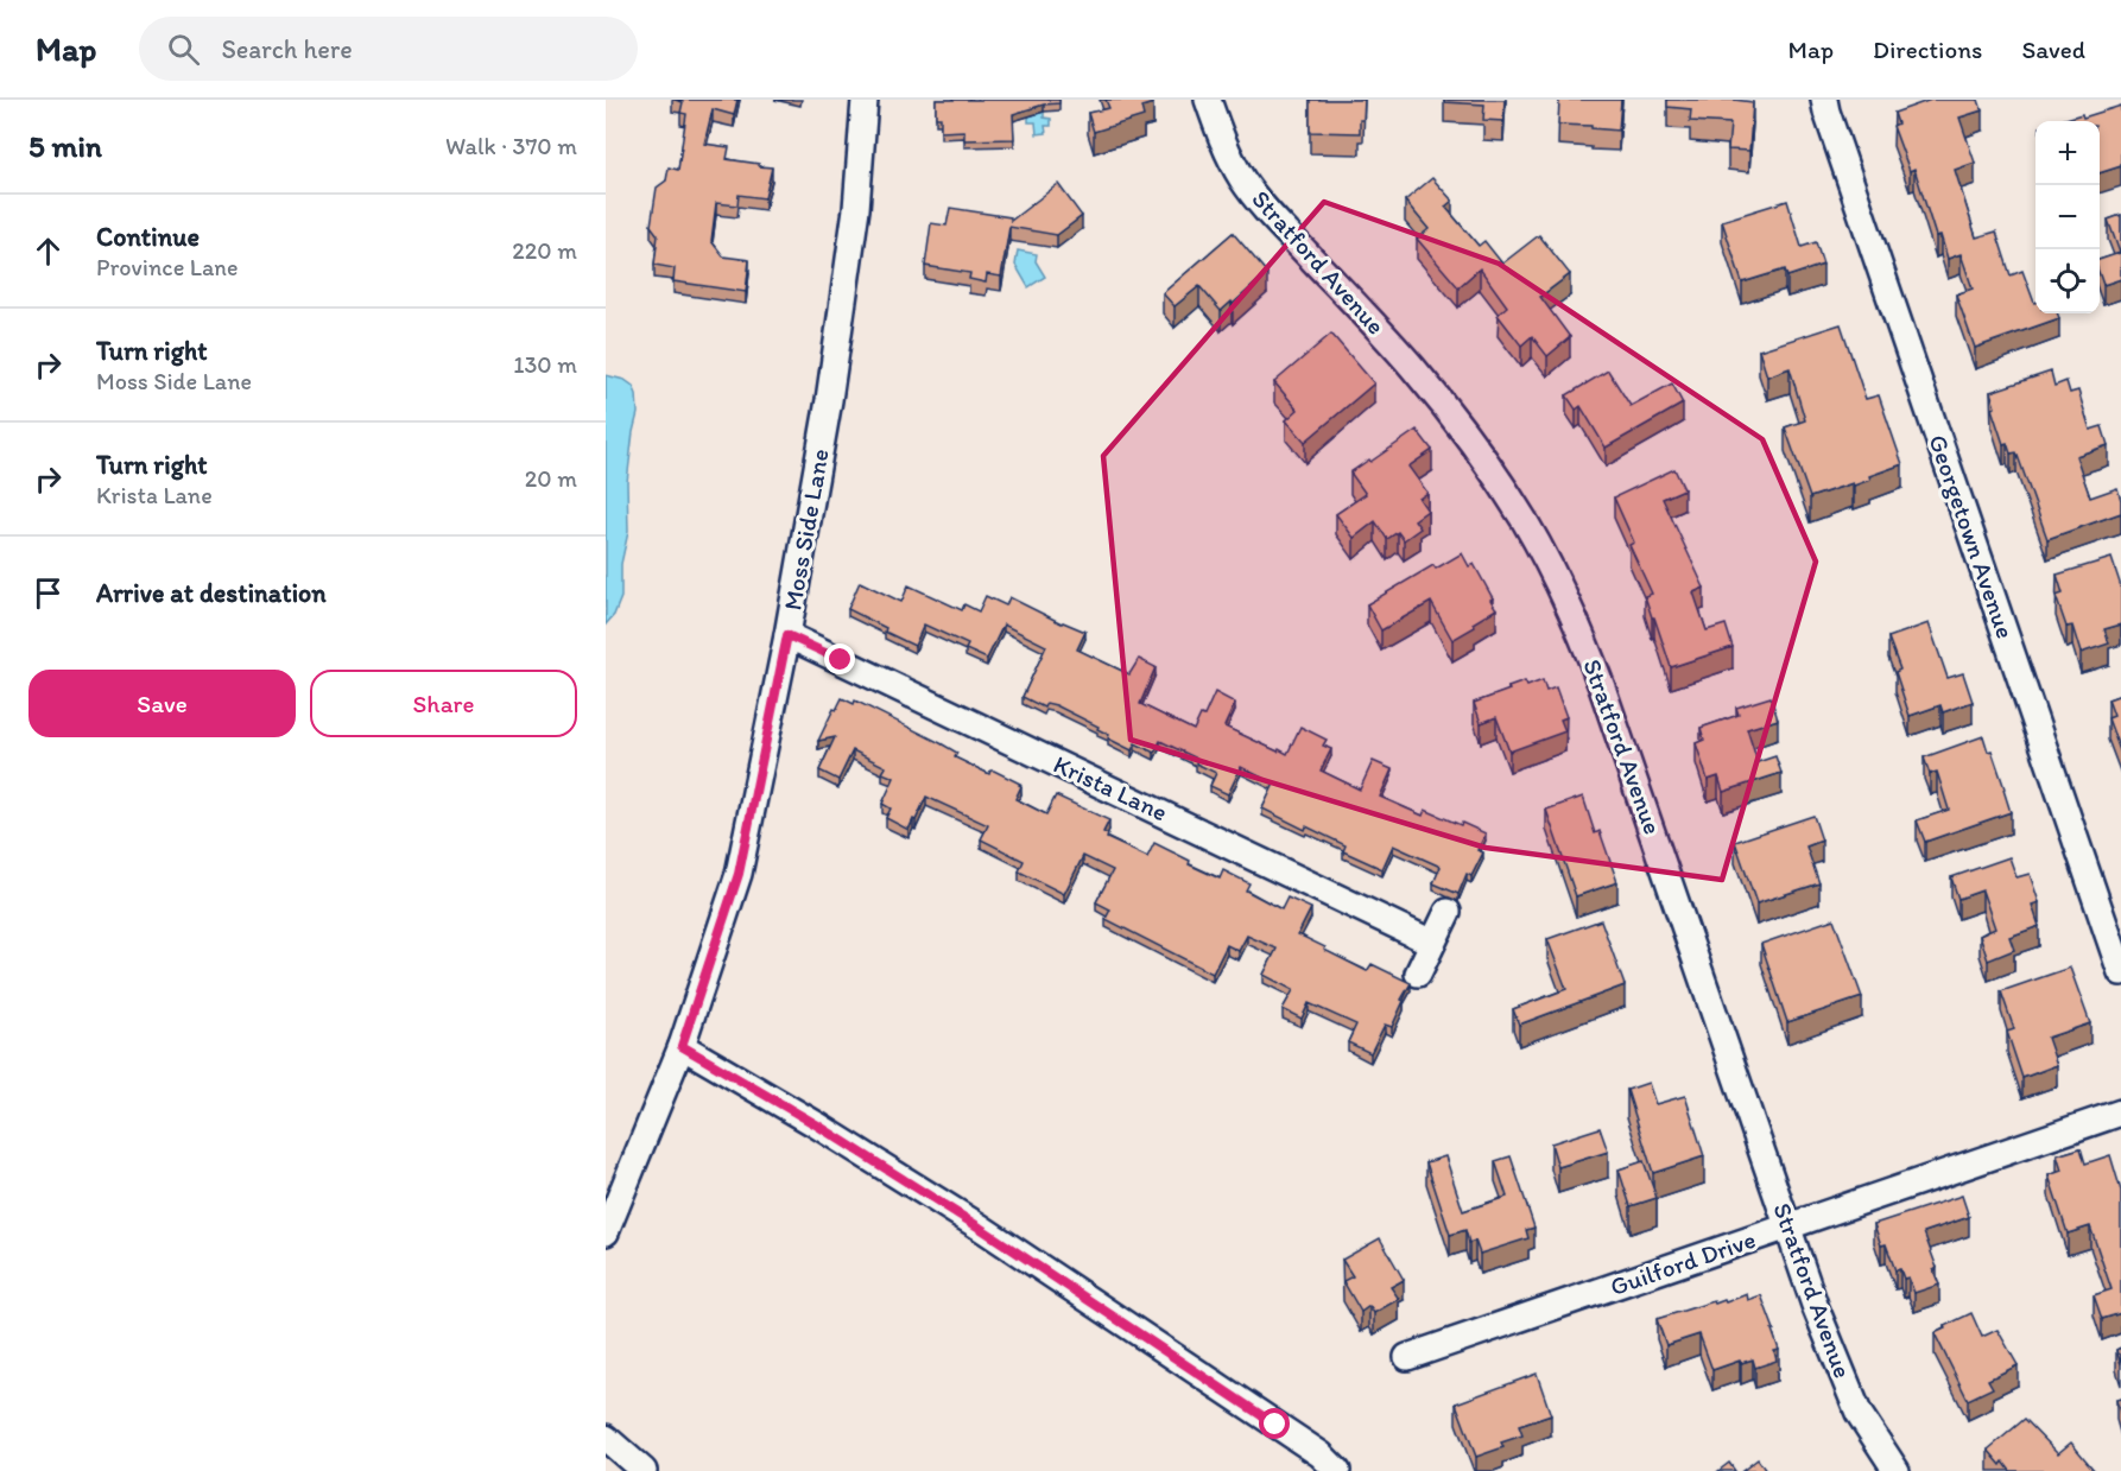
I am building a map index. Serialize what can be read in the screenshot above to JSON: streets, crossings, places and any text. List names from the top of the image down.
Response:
{
  "streets": {
    "street": [
      "Stratford Avenue",
      "Moss Side Lane",
      "Georgetown Avenue",
      "Krista Lane",
      "Guilford Drive"
    ]
  },
  "crossings": [
    ["Stratford Avenue", "Guilford Drive"],
    ["Moss Side Lane", "Krista Lane"]
  ],
  "page": {
    "header": "Map",
    "search": "Search here",
    "nav": ["Map", "Directions", "Saved"],
    "heading": ["5 min", "Walk · 370 m"],
    "map_buttons": ["+", "−"],
    "list": [
      ["Continue", "Province Lane", "220 m"],
      ["Turn right", "Moss Side Lane", "130 m"],
      ["Turn right", "Krista Lane", "20 m"],
      "Arrive at destination"
    ],
    "buttons": ["Save", "Share"]
  }
}
